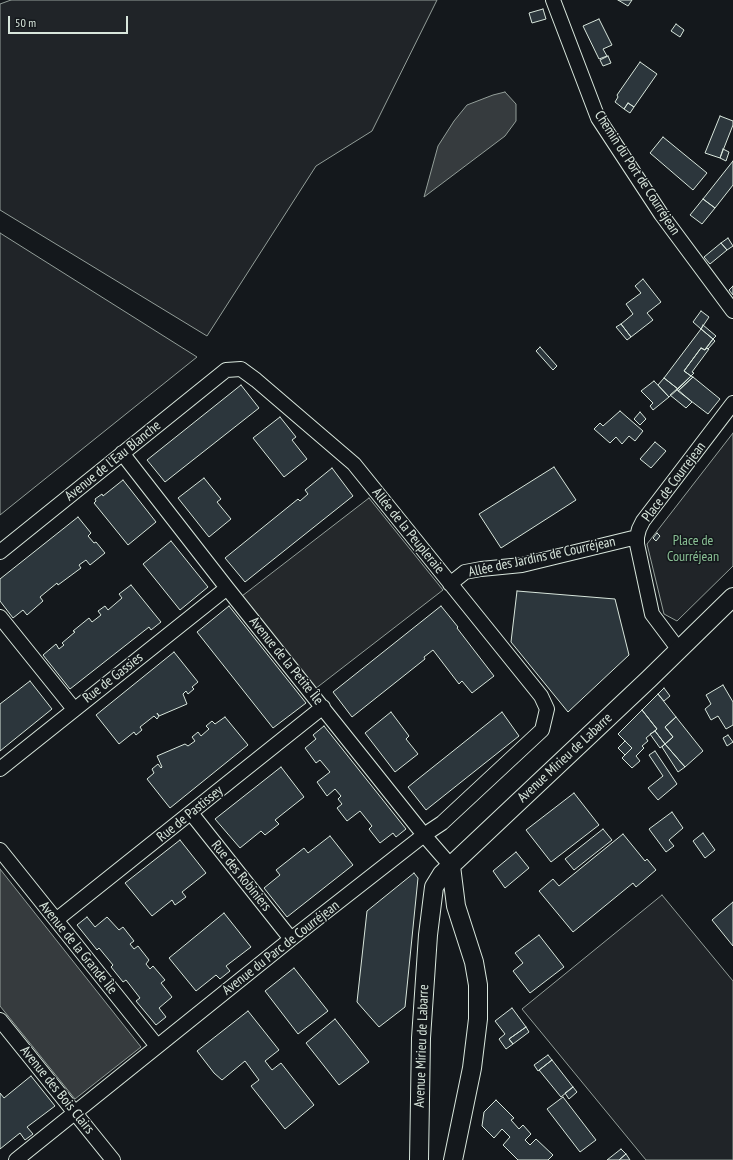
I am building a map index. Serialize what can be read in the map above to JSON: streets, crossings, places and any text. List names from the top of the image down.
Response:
{
  "streets": {
    "street": [
      "Chemin du Port de Courréjean",
      "Avenue de l'Eau Blanche",
      "Place de Courrejean",
      "Allée de la Peupleraie",
      "Allée des Jardins de Courréjean",
      "Avenue de la Petite Île",
      "Rue de Gassies",
      "Avenue Mirieu de Labarre",
      "Rue de Pastissey",
      "Rue des Robiniers",
      "Avenue de la Grande Île",
      "Avenue du Parc de Courréjean",
      "Avenue des Bois Clairs"
    ]
  },
  "crossings": [
    ["Avenue de l'Eau Blanche", "Allée de la Peupleraie"],
    ["Avenue de l'Eau Blanche", "Avenue de la Petite Île"],
    ["Place de Courrejean", "Allée des Jardins de Courréjean"],
    ["Place de Courrejean", "Avenue Mirieu de Labarre"],
    ["Allée de la Peupleraie", "Allée des Jardins de Courréjean"],
    ["Allée de la Peupleraie", "Avenue du Parc de Courréjean"],
    ["Avenue de la Petite Île", "Rue de Gassies"],
    ["Avenue de la Petite Île", "Avenue Mirieu de Labarre"],
    ["Avenue de la Petite Île", "Rue de Pastissey"],
    ["Avenue de la Petite Île", "Avenue du Parc de Courréjean"],
    ["Rue de Pastissey", "Rue des Robiniers"],
    ["Rue de Pastissey", "Avenue de la Grande Île"],
    ["Rue des Robiniers", "Avenue du Parc de Courréjean"],
    ["Avenue de la Grande Île", "Avenue du Parc de Courréjean"],
    ["Avenue du Parc de Courréjean", "Avenue des Bois Clairs"]
  ],
  "parks": ["Place de Courréjean"],
  "scale_bar": "50 m"
}
